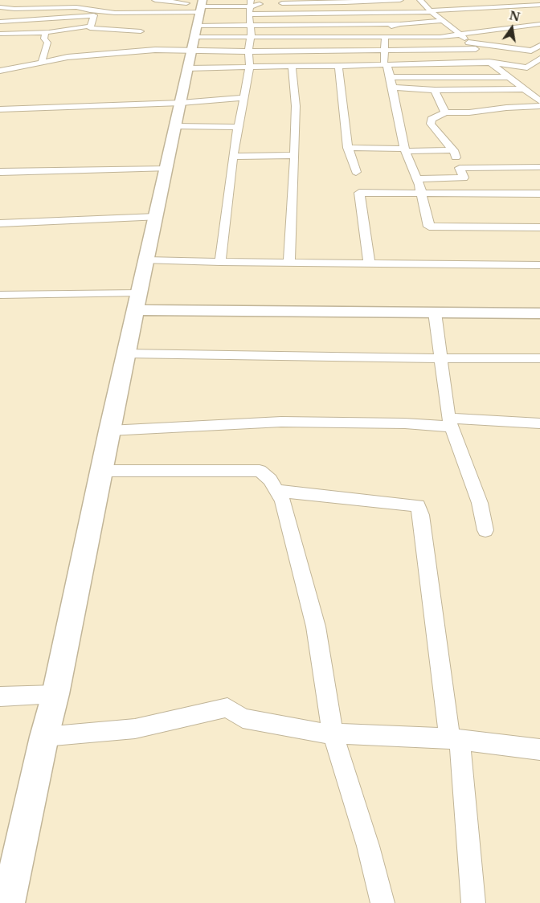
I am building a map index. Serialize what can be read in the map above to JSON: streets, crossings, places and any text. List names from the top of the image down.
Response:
{
  "north": "top"
}
